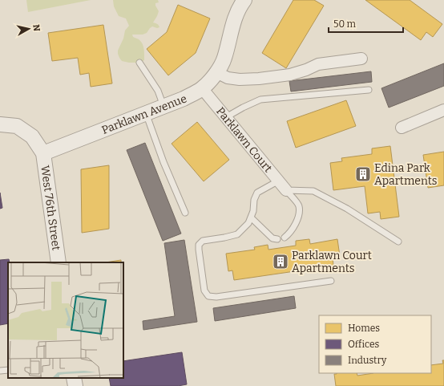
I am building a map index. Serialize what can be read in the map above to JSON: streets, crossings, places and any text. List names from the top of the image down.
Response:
{
  "streets": {
    "street": ["Parklawn Avenue", "Parklawn Court", "West 76th Street"]
  },
  "crossings": [
    ["Parklawn Avenue", "Parklawn Court"],
    ["Parklawn Avenue", "West 76th Street"]
  ],
  "places": {
    "building": ["Edina Park Apartments", "Parklawn Court Apartments"]
  },
  "legend": ["Homes", "Offices", "Industry"],
  "scale_bar": "50 m",
  "north": "right"
}
